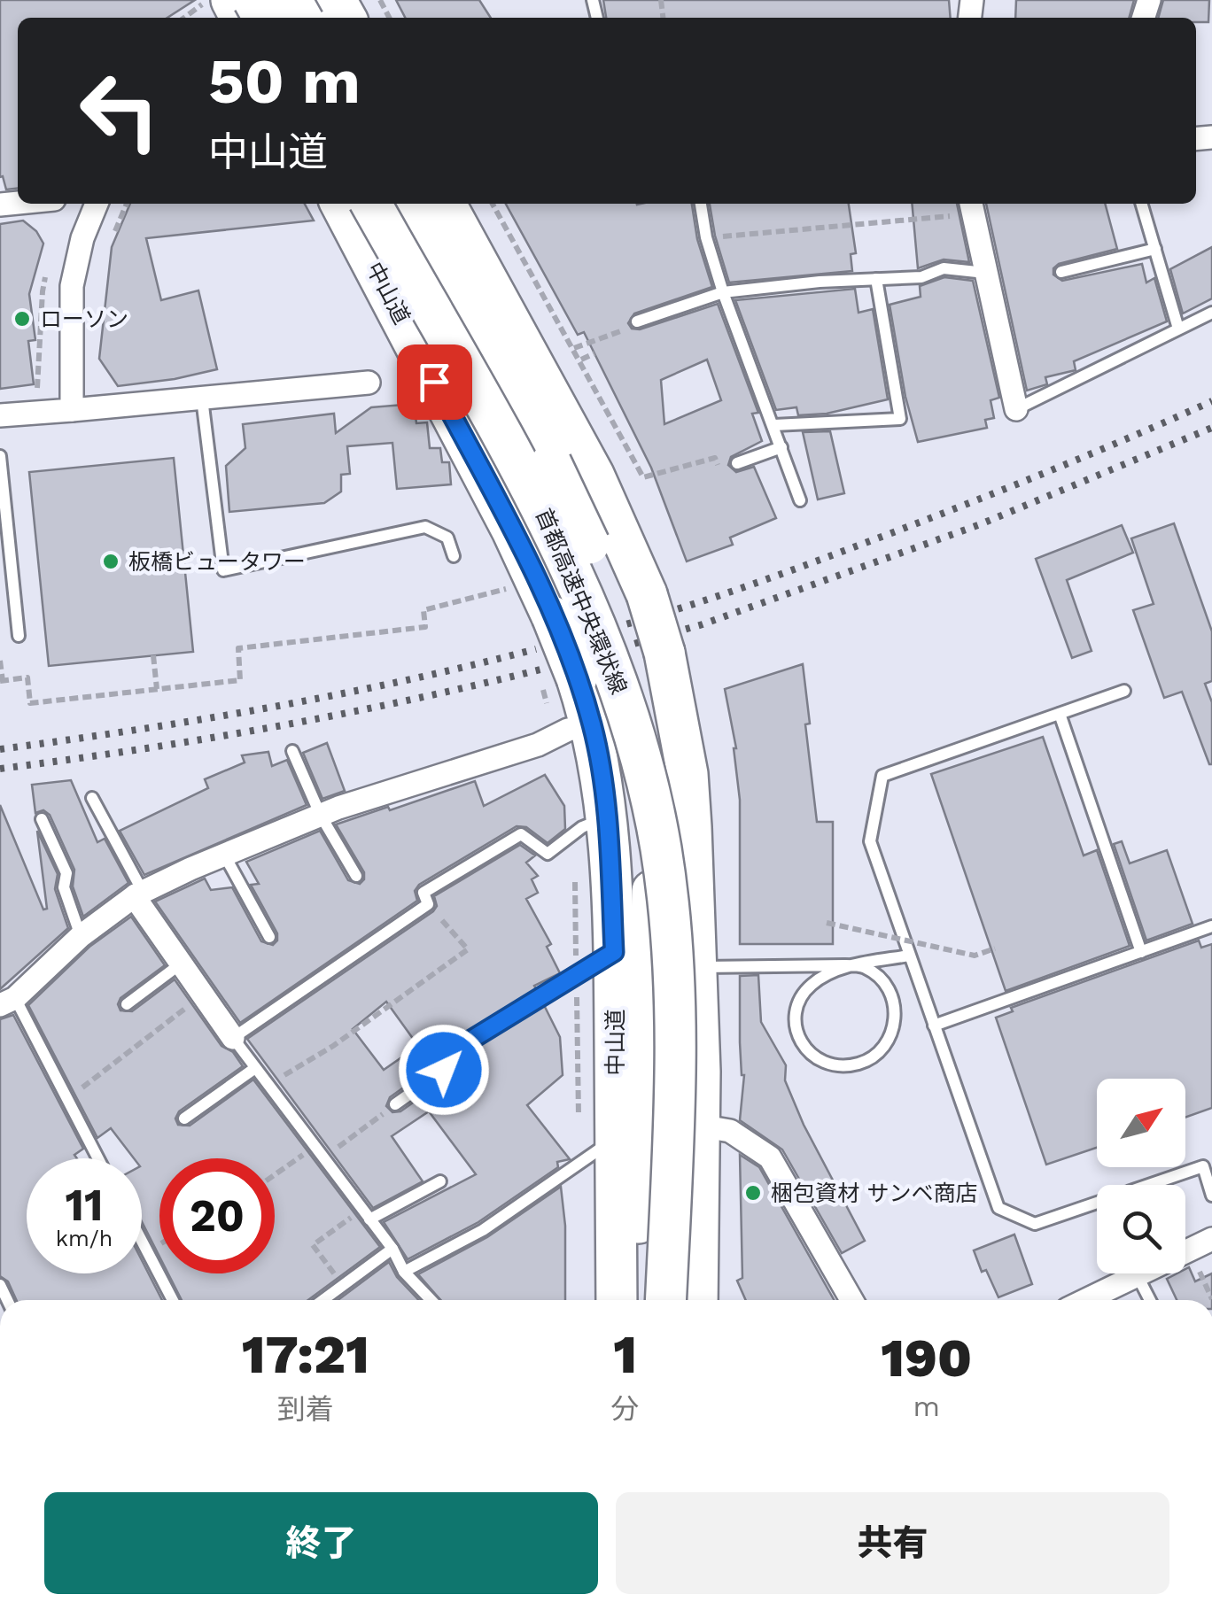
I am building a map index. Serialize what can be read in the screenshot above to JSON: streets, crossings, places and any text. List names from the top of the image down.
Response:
{
  "streets": {
    "highway": ["中山道", "首都高速中央環状線"]
  },
  "places": ["ローソン", "板橋ビュータワー", "梱包資材 サンベ商店"],
  "north": "top right",
  "page": {
    "turn": ["50 m", "中山道"],
    "speed": "11 km/h",
    "limit": "20",
    "eta": [
      "17:21",
      "到着",
      "1",
      "分",
      "190",
      "m"
    ],
    "buttons": ["終了", "共有"]
  }
}
